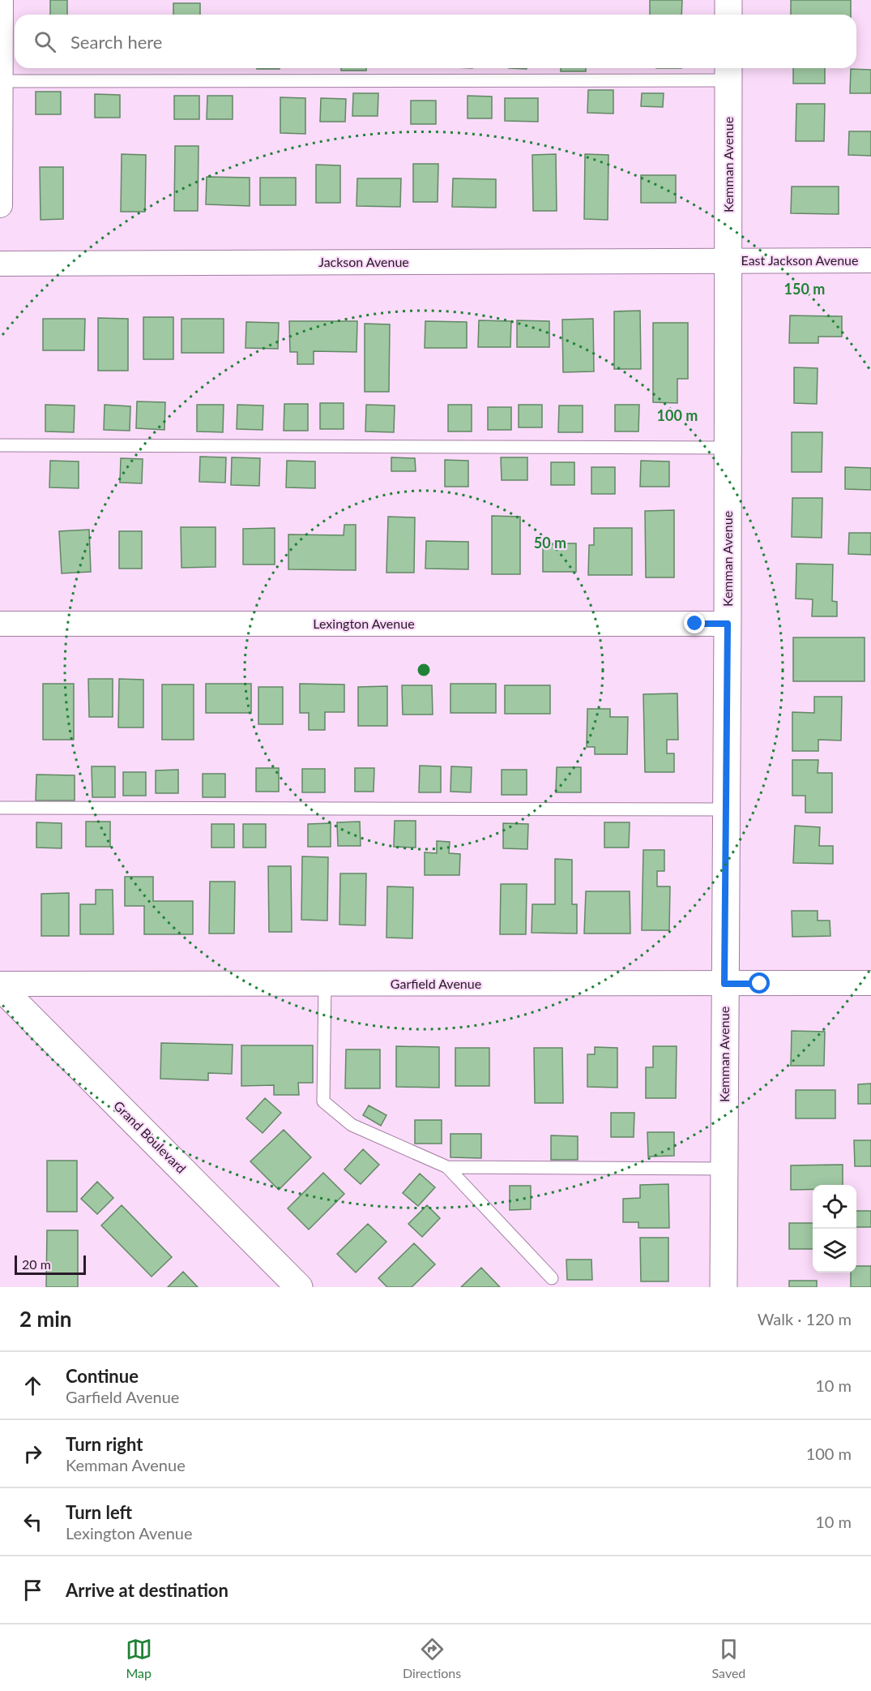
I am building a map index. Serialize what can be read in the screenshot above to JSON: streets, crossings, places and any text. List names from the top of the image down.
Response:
{
  "streets": {
    "street": [
      "Kemman Avenue",
      "East Jackson Avenue",
      "Jackson Avenue",
      "Lexington Avenue",
      "Garfield Avenue",
      "Grand Boulevard"
    ]
  },
  "crossings": [
    ["Kemman Avenue", "East Jackson Avenue"],
    ["Kemman Avenue", "Jackson Avenue"],
    ["Kemman Avenue", "Lexington Avenue"],
    ["Kemman Avenue", "Garfield Avenue"],
    ["East Jackson Avenue", "Jackson Avenue"],
    ["Garfield Avenue", "Grand Boulevard"]
  ],
  "scale_bar": "20 m",
  "page": {
    "search": "Search here",
    "scale": "20 m",
    "heading": ["2 min", "Walk · 120 m"],
    "list": [
      ["Continue", "Garfield Avenue", "10 m"],
      ["Turn right", "Kemman Avenue", "100 m"],
      ["Turn left", "Lexington Avenue", "10 m"],
      "Arrive at destination"
    ],
    "nav": ["Map", "Directions", "Saved"]
  },
  "rings": ["150 m", "100 m", "50 m"]
}
